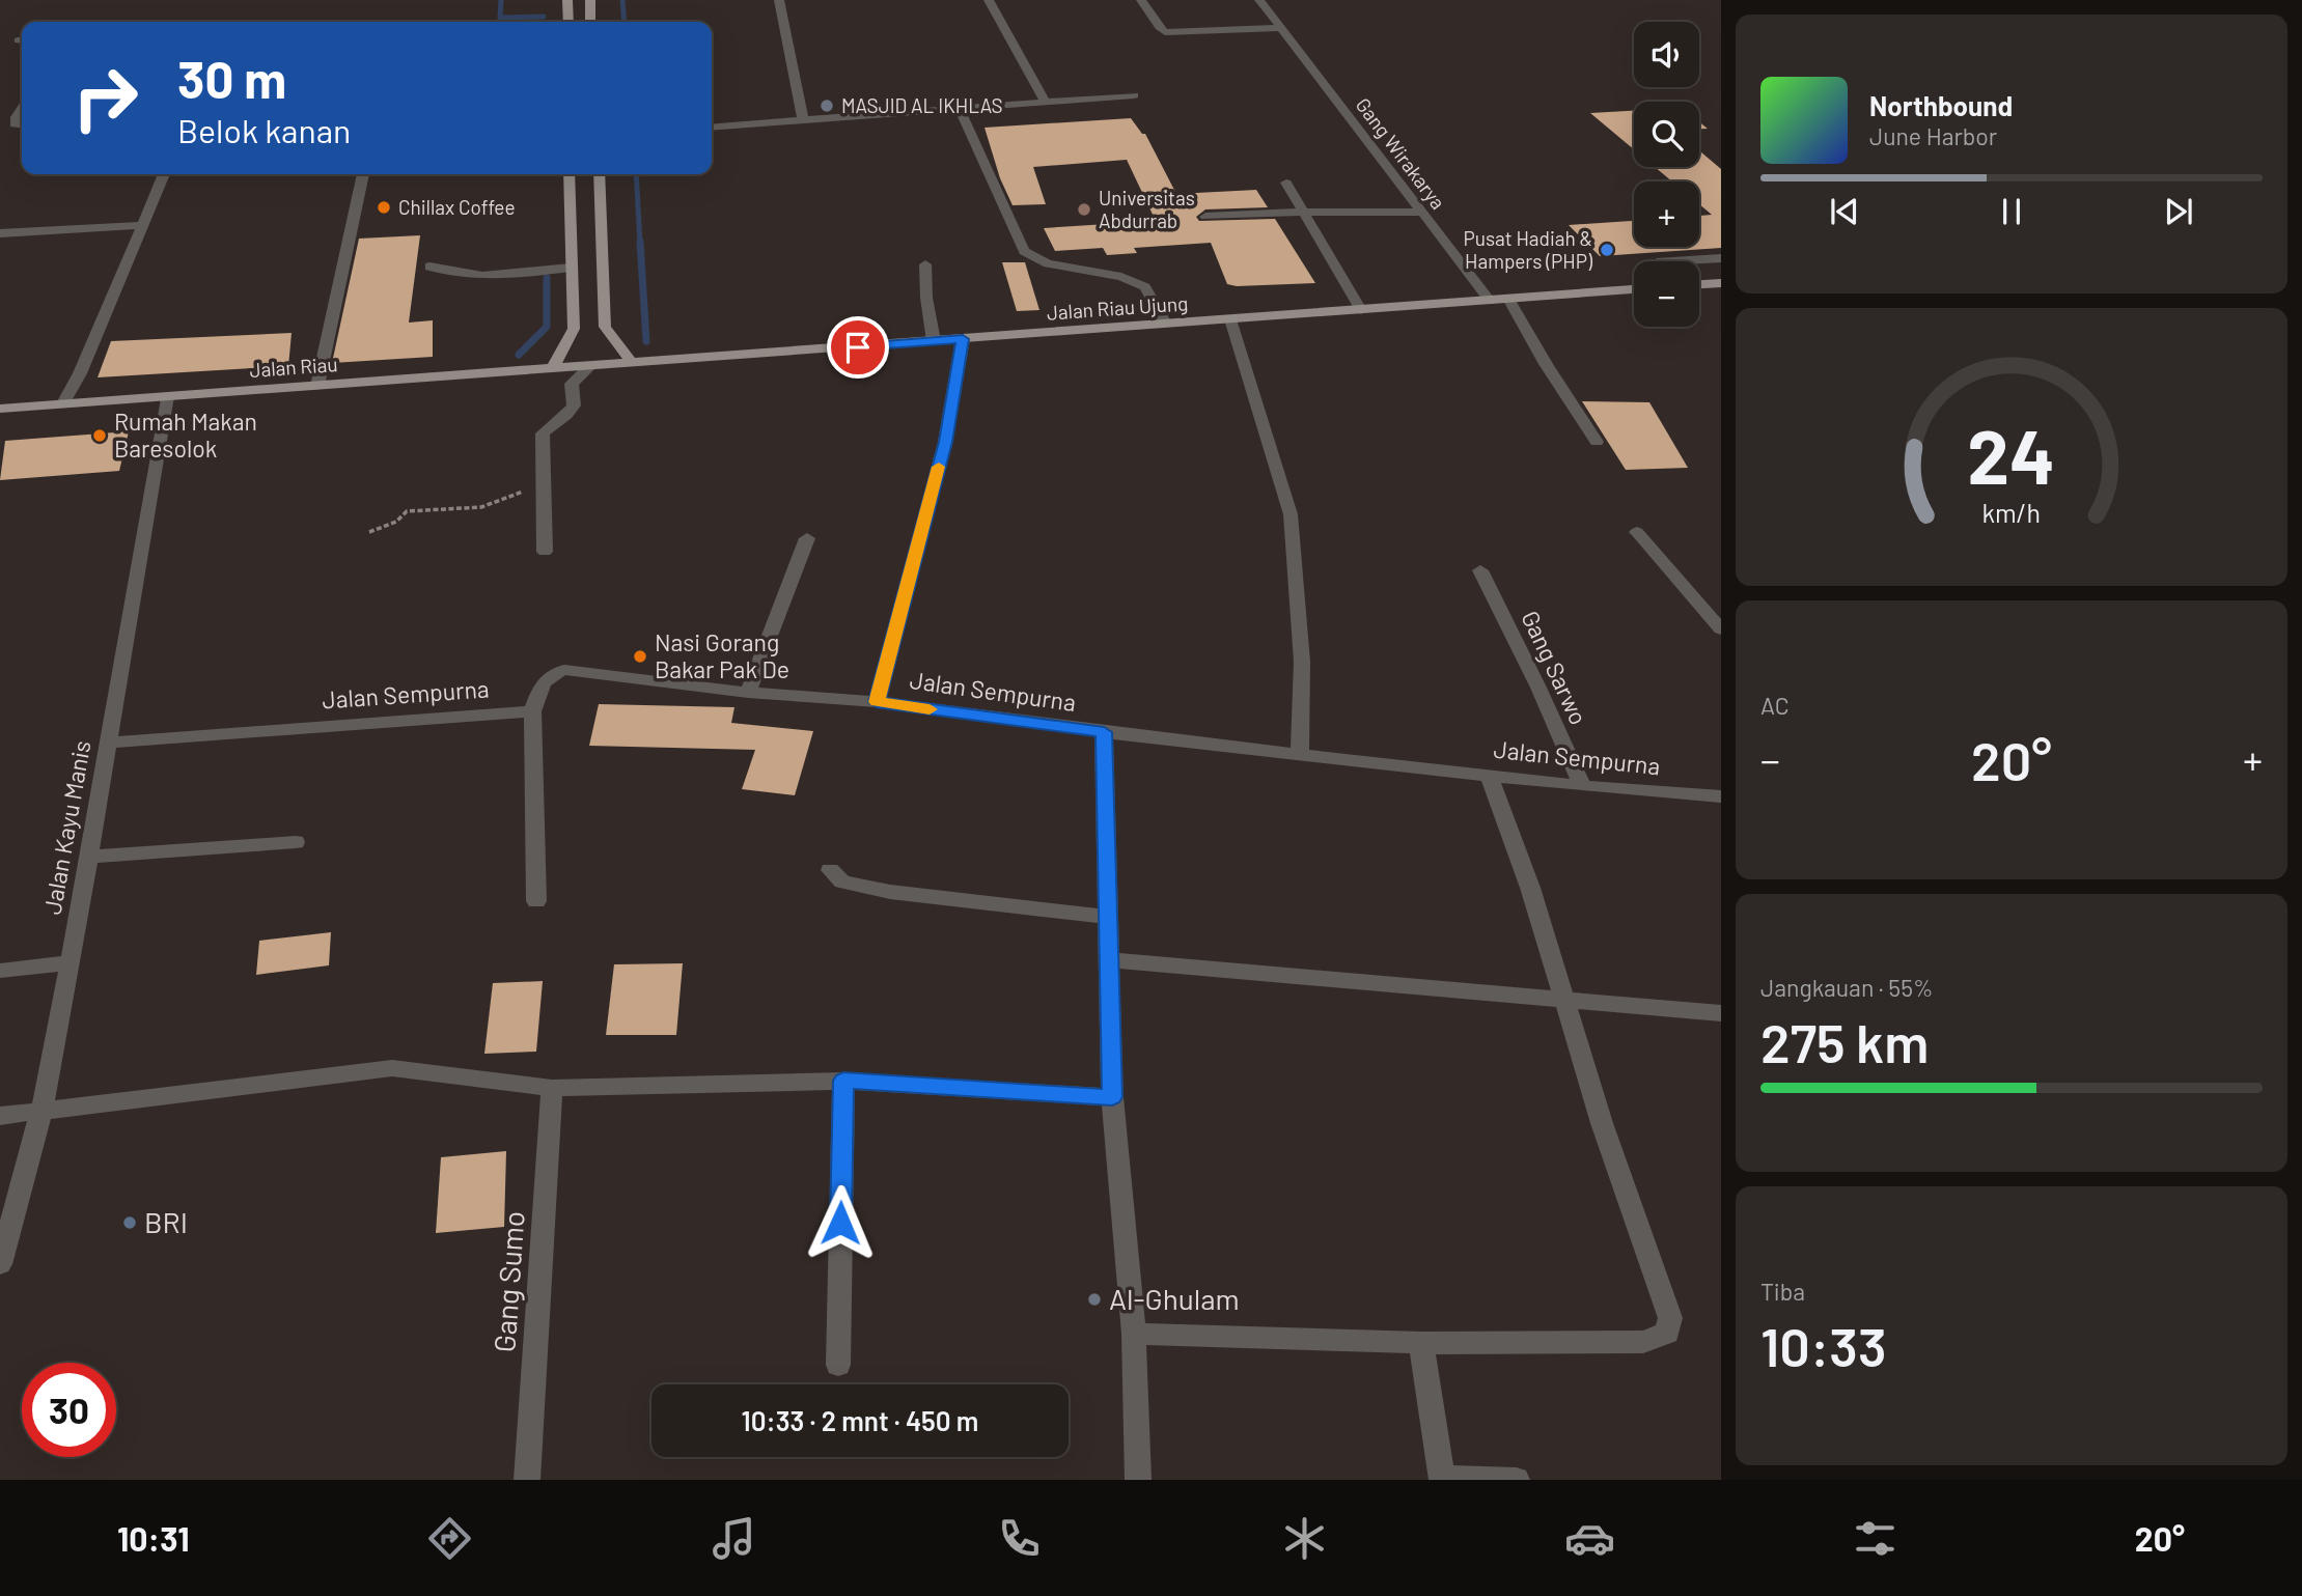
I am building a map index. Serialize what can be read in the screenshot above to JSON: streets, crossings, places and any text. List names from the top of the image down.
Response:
{
  "streets": {
    "main road": ["Jalan Riau Ujung", "Jalan Riau"],
    "street": [
      "Gang Wirakarya",
      "Gang Sarwo",
      "Jalan Sempurna",
      "Jalan Kayu Manis",
      "Gang Sumo"
    ]
  },
  "crossings": [
    ["Gang Wirakarya", "Jalan Riau Ujung"],
    ["Jalan Riau Ujung", "Jalan Riau"],
    ["Jalan Riau", "Jalan Kayu Manis"],
    ["Gang Sarwo", "Jalan Sempurna"],
    ["Jalan Sempurna", "Jalan Kayu Manis"]
  ],
  "places": [
    "MASJID AL IKHLAS",
    "Chillax Coffee",
    "Universitas Abdurrab",
    "Pusat Hadiah & Hampers (PHP)",
    "Rumah Makan Baresolok",
    "Nasi Gorang Bakar Pak De",
    "BRI",
    "Al-Ghulam"
  ],
  "page": {
    "map_buttons": ["+", "−"],
    "turn": ["30 m", "Belok kanan"],
    "song": ["Northbound", "June Harbor"],
    "tile": [
      "AC",
      ["Jangkauan · 55%", "275 km"],
      ["Tiba", "10:33"]
    ],
    "heat": ["−", "20°", "+"],
    "limit": "30",
    "trip": "10:33 · 2 mnt · 450 m",
    "tabs": ["10:31", "20°"],
    "gauge": ["24", "km/h"]
  }
}
